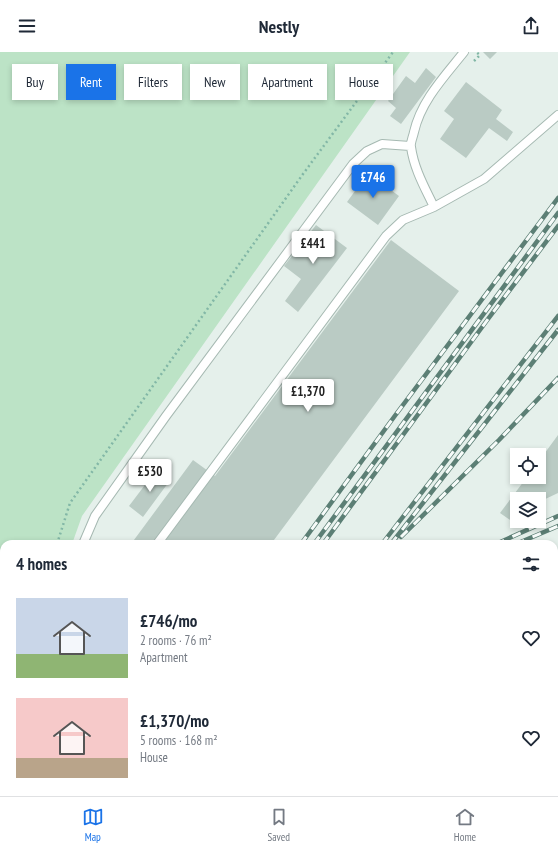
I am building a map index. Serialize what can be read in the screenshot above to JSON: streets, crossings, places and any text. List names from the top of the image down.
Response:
{
  "page": {
    "header": "Nestly",
    "chip": [
      "Buy",
      "Rent",
      "Filters",
      "New",
      "Apartment",
      "House"
    ],
    "price": [
      "£746",
      "£441",
      "£1,370",
      "£530"
    ],
    "heading": "4 homes",
    "list": [
      {
        "name": "£746/mo",
        "note": "2 rooms · 76 m² · Apartment"
      },
      {
        "name": "£1,370/mo",
        "note": "5 rooms · 168 m² · House"
      }
    ],
    "tabs": ["Map", "Saved", "Home"]
  }
}
